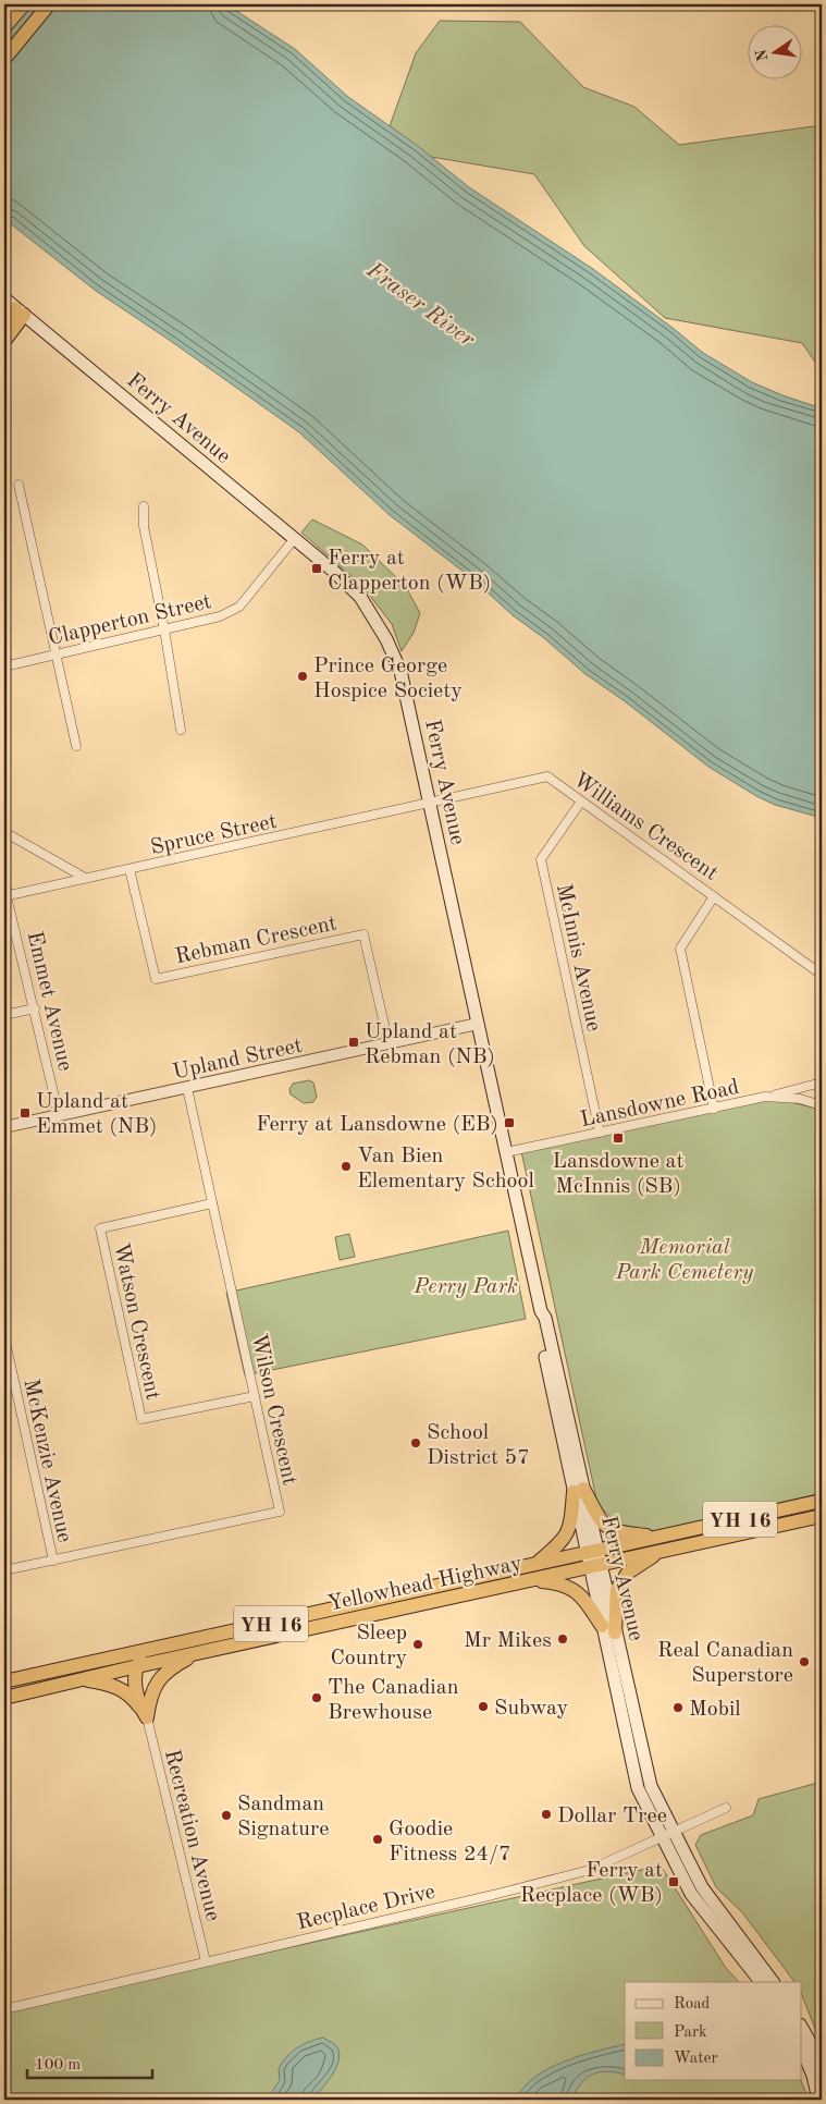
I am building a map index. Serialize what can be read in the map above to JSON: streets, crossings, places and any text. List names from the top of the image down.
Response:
{
  "streets": {
    "highway": ["YH 16", "Yellowhead Highway"],
    "main road": ["Ferry Avenue"],
    "street": [
      "Clapperton Street",
      "Williams Crescent",
      "Spruce Street",
      "Rebman Crescent",
      "McInnis Avenue",
      "Emmet Avenue",
      "Upland Street",
      "Lansdowne Road",
      "Watson Crescent",
      "Wilson Crescent",
      "McKenzie Avenue",
      "Recreation Avenue",
      "Recplace Drive"
    ]
  },
  "crossings": [
    ["Ferry Avenue", "Clapperton Street"],
    ["Ferry Avenue", "Williams Crescent"],
    ["Ferry Avenue", "Spruce Street"],
    ["Ferry Avenue", "Upland Street"],
    ["Ferry Avenue", "Lansdowne Road"],
    ["Ferry Avenue", "Yellowhead Highway"],
    ["Ferry Avenue", "Recplace Drive"],
    ["Williams Crescent", "Spruce Street"],
    ["Williams Crescent", "McInnis Avenue"],
    ["Spruce Street", "Rebman Crescent"],
    ["Spruce Street", "Emmet Avenue"],
    ["Rebman Crescent", "Upland Street"],
    ["McInnis Avenue", "Lansdowne Road"],
    ["Emmet Avenue", "Upland Street"],
    ["Upland Street", "Wilson Crescent"],
    ["Watson Crescent", "Wilson Crescent"],
    ["Wilson Crescent", "McKenzie Avenue"],
    ["Recreation Avenue", "Recplace Drive"]
  ],
  "water": ["Fraser River"],
  "parks": ["Memorial Park Cemetery", "Perry Park"],
  "places": {
    "transit": [
      "Ferry at Clapperton (WB)",
      "Upland at Rebman (NB)",
      "Upland at Emmet (NB)",
      "Ferry at Lansdowne (EB)",
      "Lansdowne at McInnis (SB)",
      "Ferry at Recplace (WB)"
    ],
    "other": [
      "Prince George Hospice Society",
      "Van Bien Elementary School",
      "School District 57",
      "Mr Mikes",
      "Sleep Country",
      "Real Canadian Superstore",
      "The Canadian Brewhouse",
      "Subway",
      "Mobil",
      "Dollar Tree",
      "Sandman Signature",
      "Goodie Fitness 24/7"
    ]
  },
  "legend": ["Road", "Park", "Water"],
  "scale_bar": "100 m",
  "north": "left"
}
